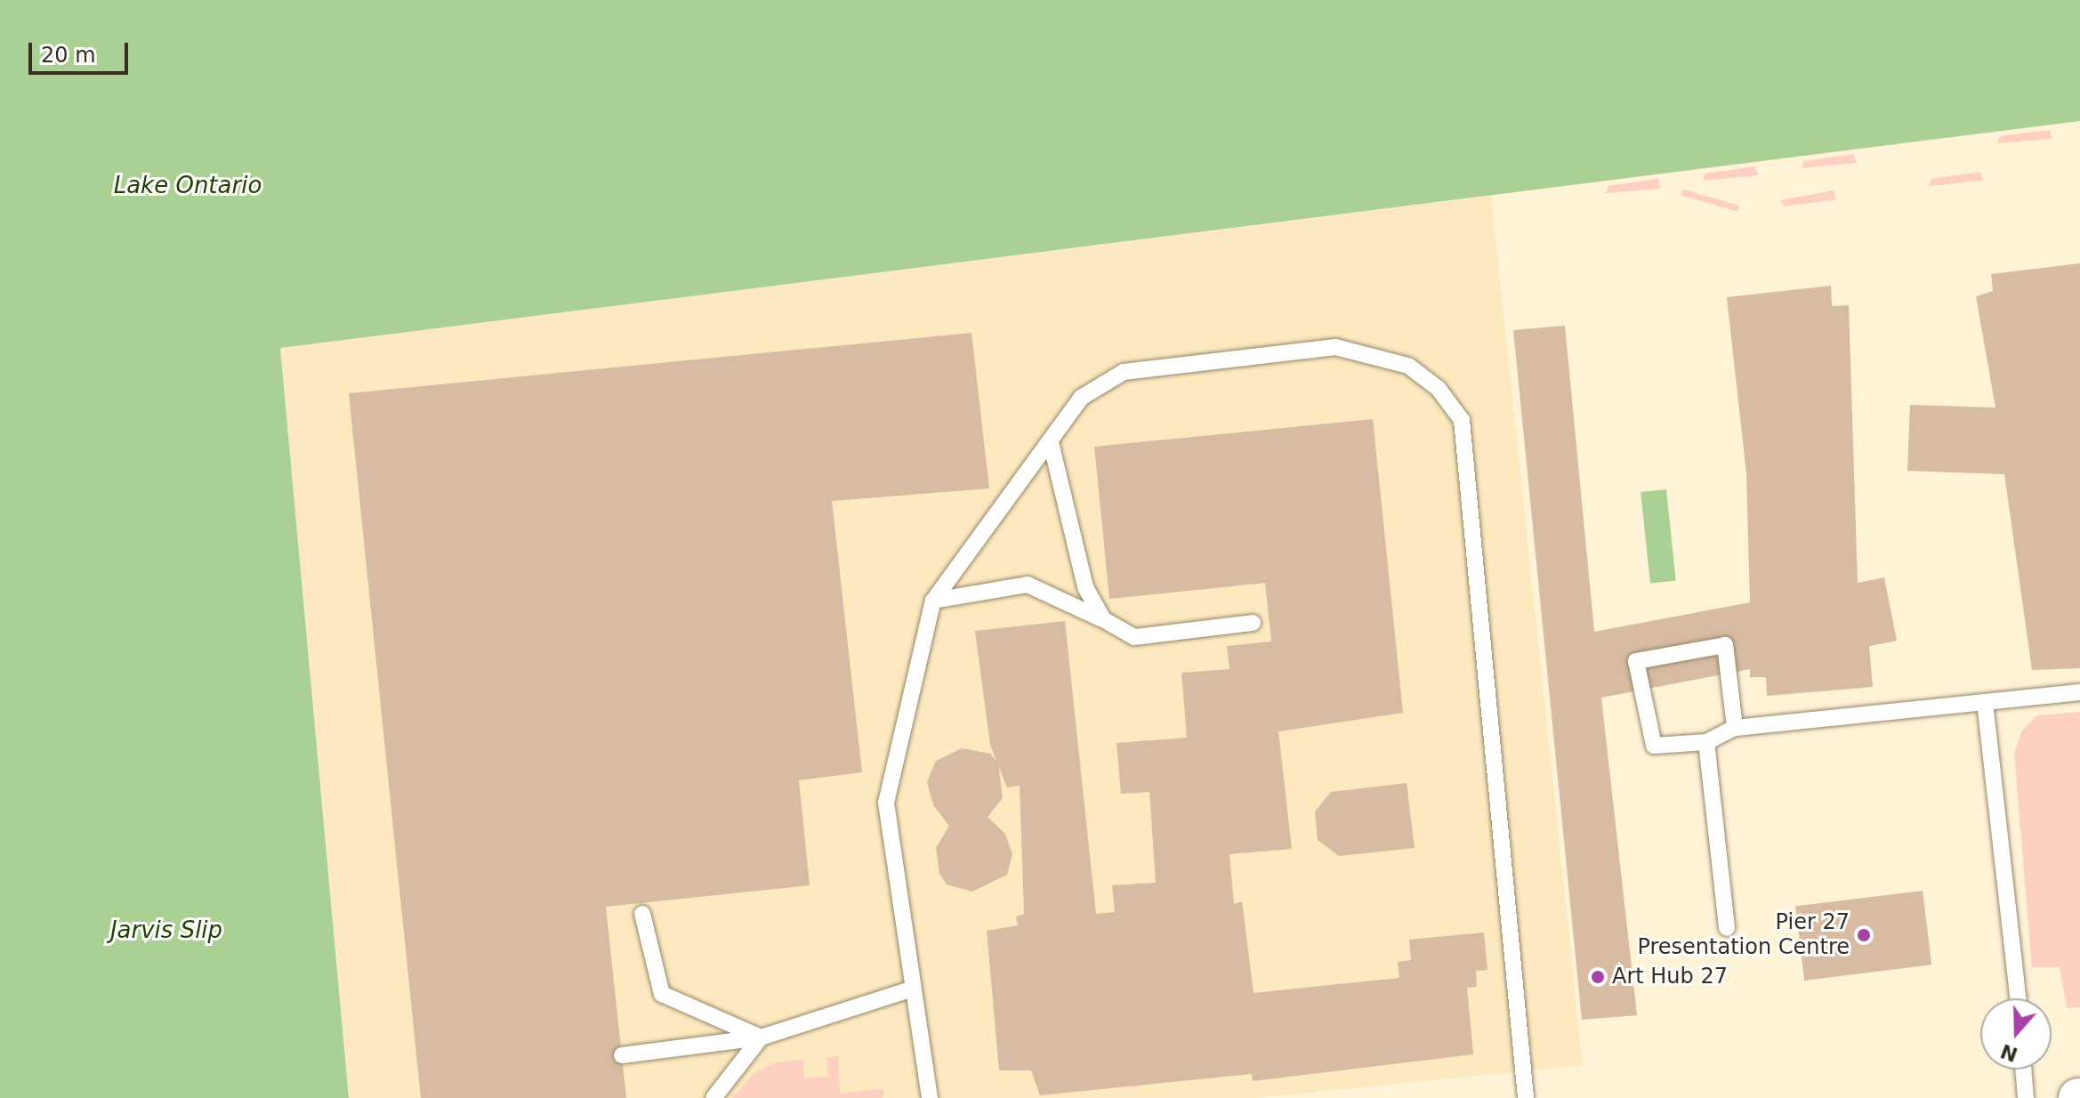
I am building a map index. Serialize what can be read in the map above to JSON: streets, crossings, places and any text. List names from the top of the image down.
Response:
{
  "water": ["Lake Ontario", "Jarvis Slip"],
  "places": ["Pier 27 Presentation Centre", "Art Hub 27"],
  "scale_bar": "20 m",
  "north": "bottom"
}
